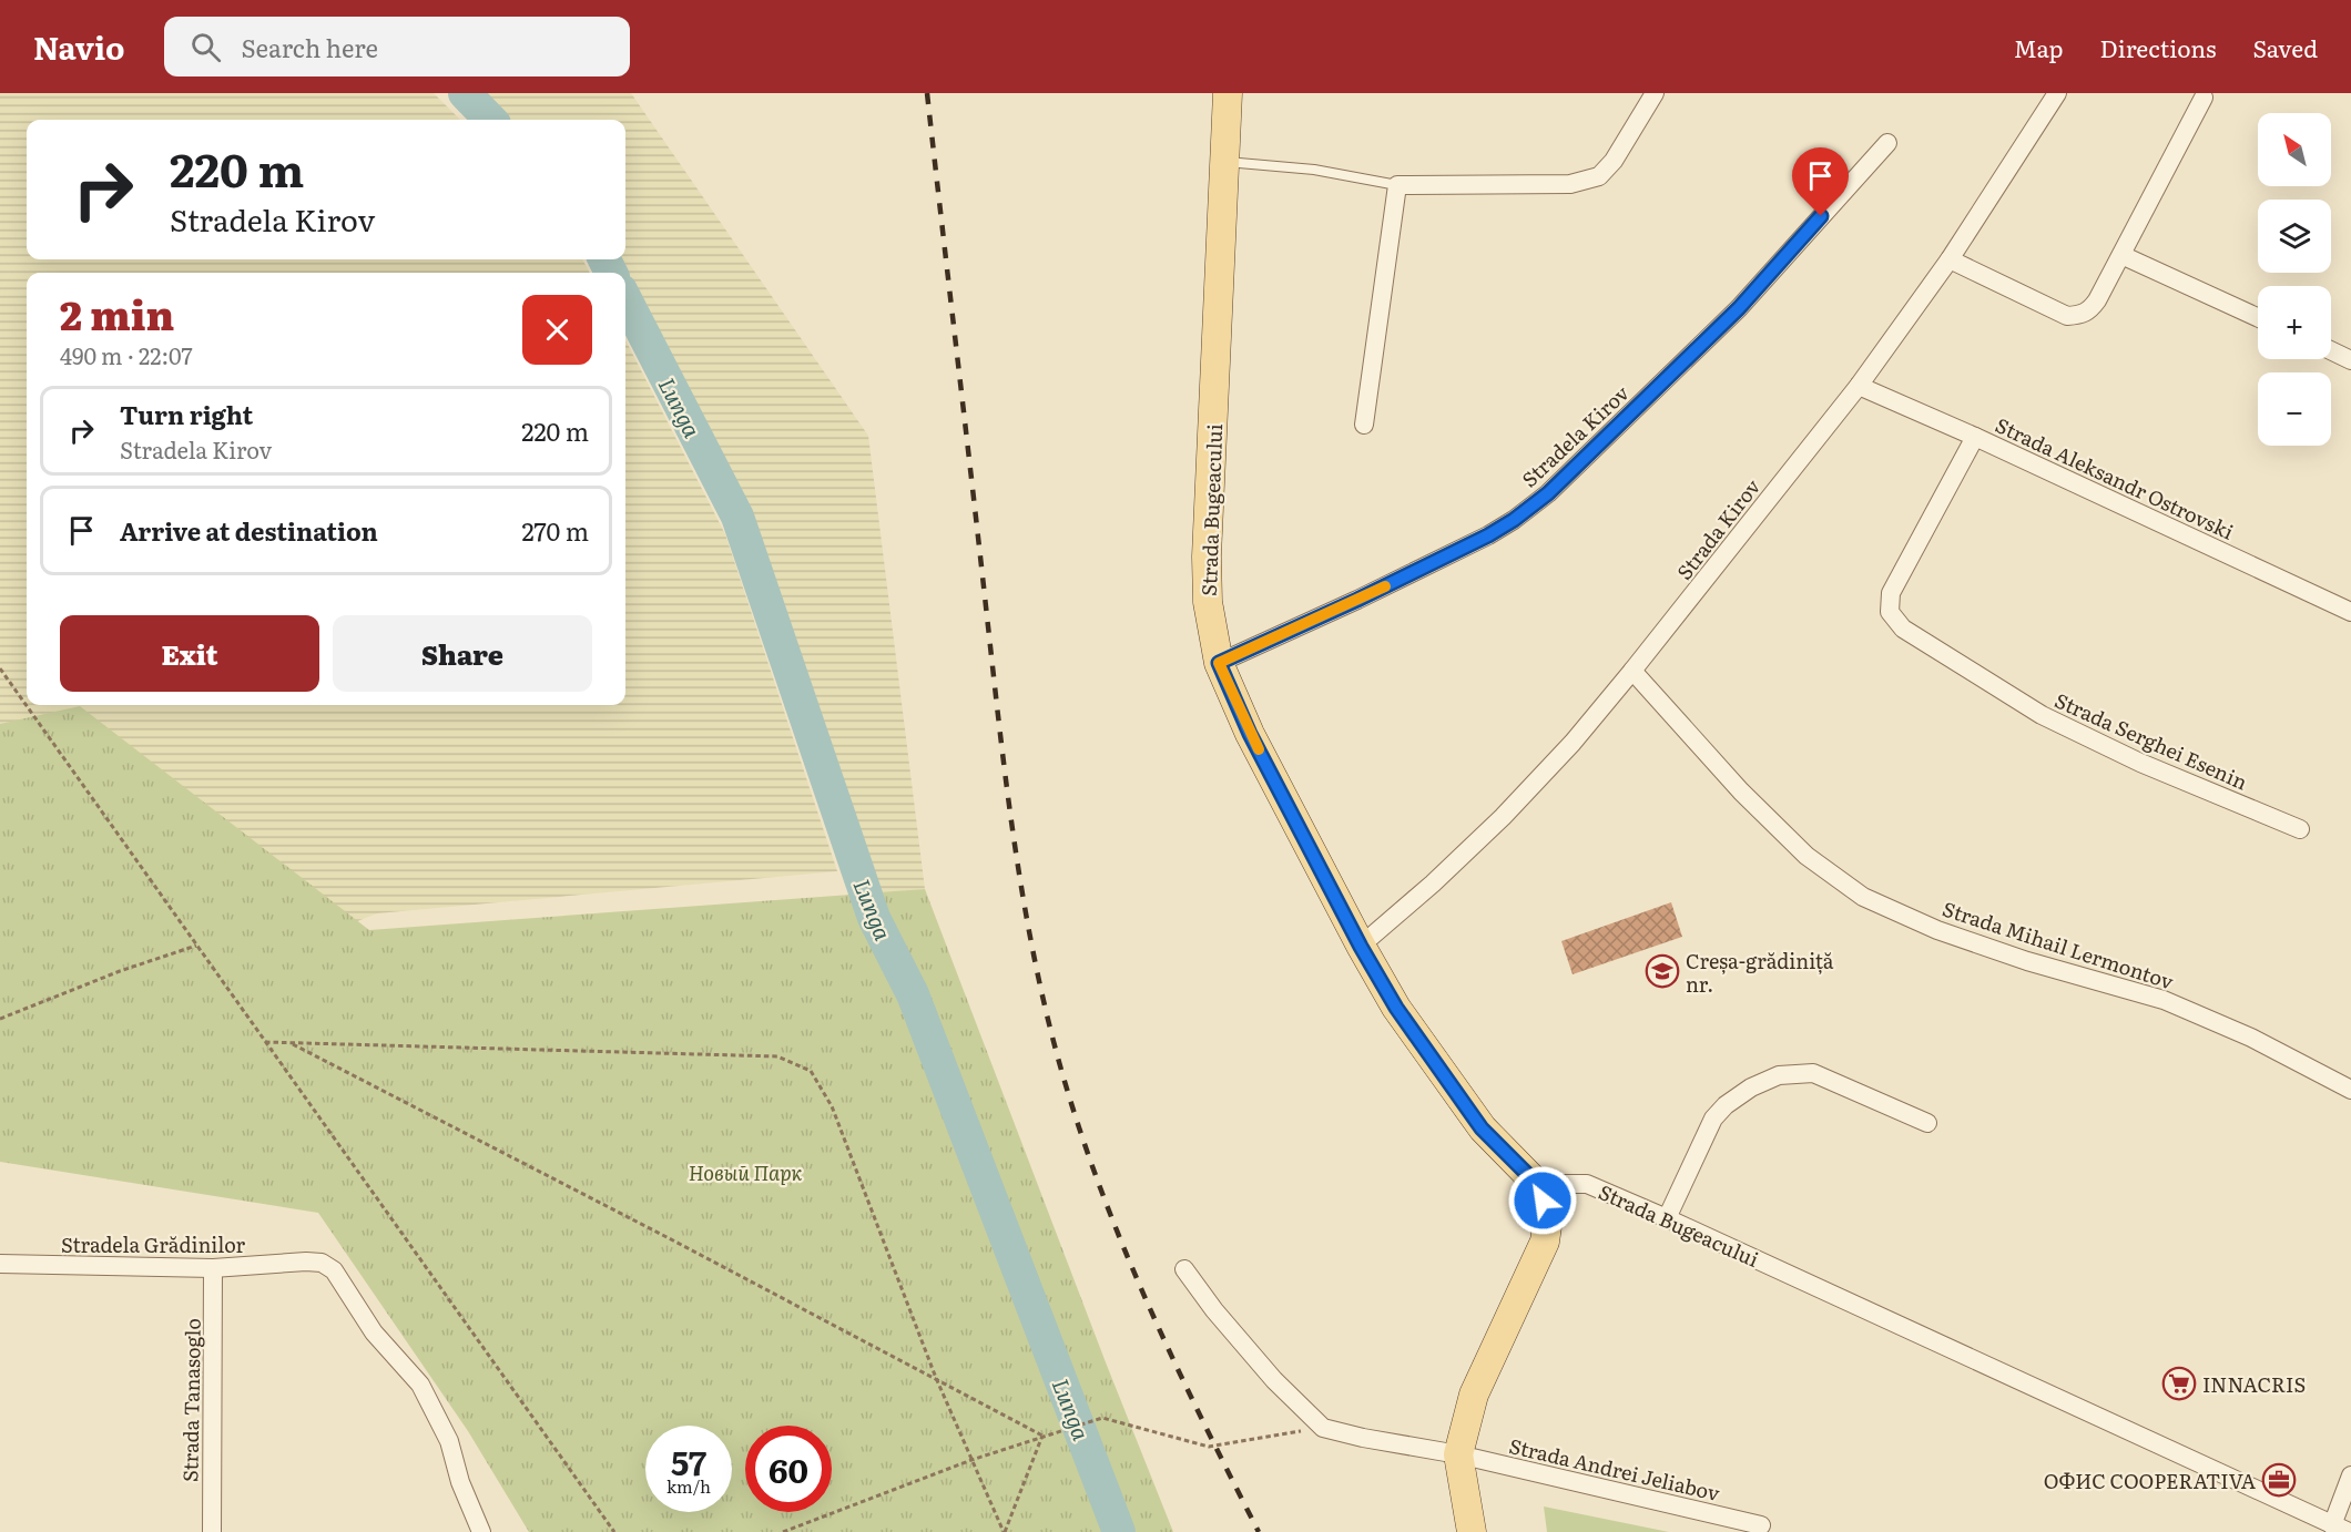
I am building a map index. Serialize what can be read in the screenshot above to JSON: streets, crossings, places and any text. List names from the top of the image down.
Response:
{
  "streets": {
    "main road": ["Strada Bugeacului"],
    "street": [
      "Stradela Kirov",
      "Strada Aleksandr Ostrovski",
      "Strada Kirov",
      "Strada Serghei Esenin",
      "Strada Mihail Lermontov",
      "Stradela Grădinilor",
      "Strada Tanasoglo",
      "Strada Andrei Jeliabov"
    ]
  },
  "crossings": [
    ["Stradela Kirov", "Strada Bugeacului"],
    ["Strada Aleksandr Ostrovski", "Strada Kirov"],
    ["Strada Aleksandr Ostrovski", "Strada Serghei Esenin"],
    ["Strada Bugeacului", "Strada Kirov"],
    ["Strada Kirov", "Strada Mihail Lermontov"],
    ["Stradela Grădinilor", "Strada Tanasoglo"]
  ],
  "water": ["Lunga"],
  "parks": ["Новый Парк"],
  "places": {
    "school or university": ["Creșa-grădiniță nr."],
    "supermarket": ["INNACRIS"],
    "office": ["ОФИС COOPERATIVA"]
  },
  "north": "top left",
  "page": {
    "header": "Navio",
    "search": "Search here",
    "nav": ["Map", "Directions", "Saved"],
    "map_buttons": ["+", "−"],
    "turn": ["220 m", "Stradela Kirov"],
    "heading": ["2 min", "490 m · 22:07"],
    "list": [
      {
        "name": "Turn right",
        "note": "Stradela Kirov",
        "value": "220 m"
      },
      {
        "name": "Arrive at destination",
        "value": "270 m"
      }
    ],
    "buttons": ["Exit", "Share"],
    "speed": "57 km/h",
    "limit": "60"
  }
}
